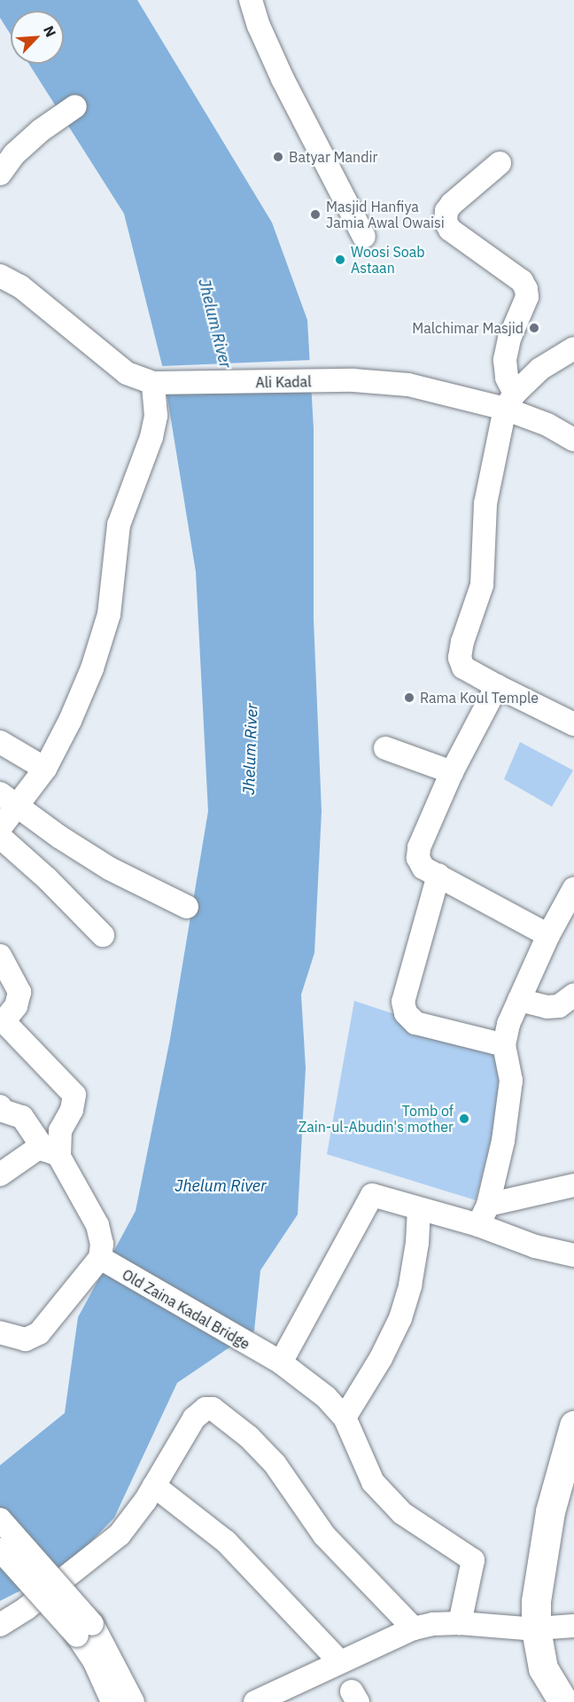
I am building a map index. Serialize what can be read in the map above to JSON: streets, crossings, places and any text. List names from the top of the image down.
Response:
{
  "streets": {
    "street": ["Ali Kadal", "Old Zaina Kadal Bridge"]
  },
  "water": ["Jhelum River"],
  "places": [
    "Batyar Mandir",
    "Masjid Hanfiya Jamia Awal Owaisi",
    "Woosi Soab Astaan",
    "Malchimar Masjid",
    "Rama Koul Temple",
    "Tomb of Zain-ul-Abudin's mother"
  ],
  "north": "top right"
}
